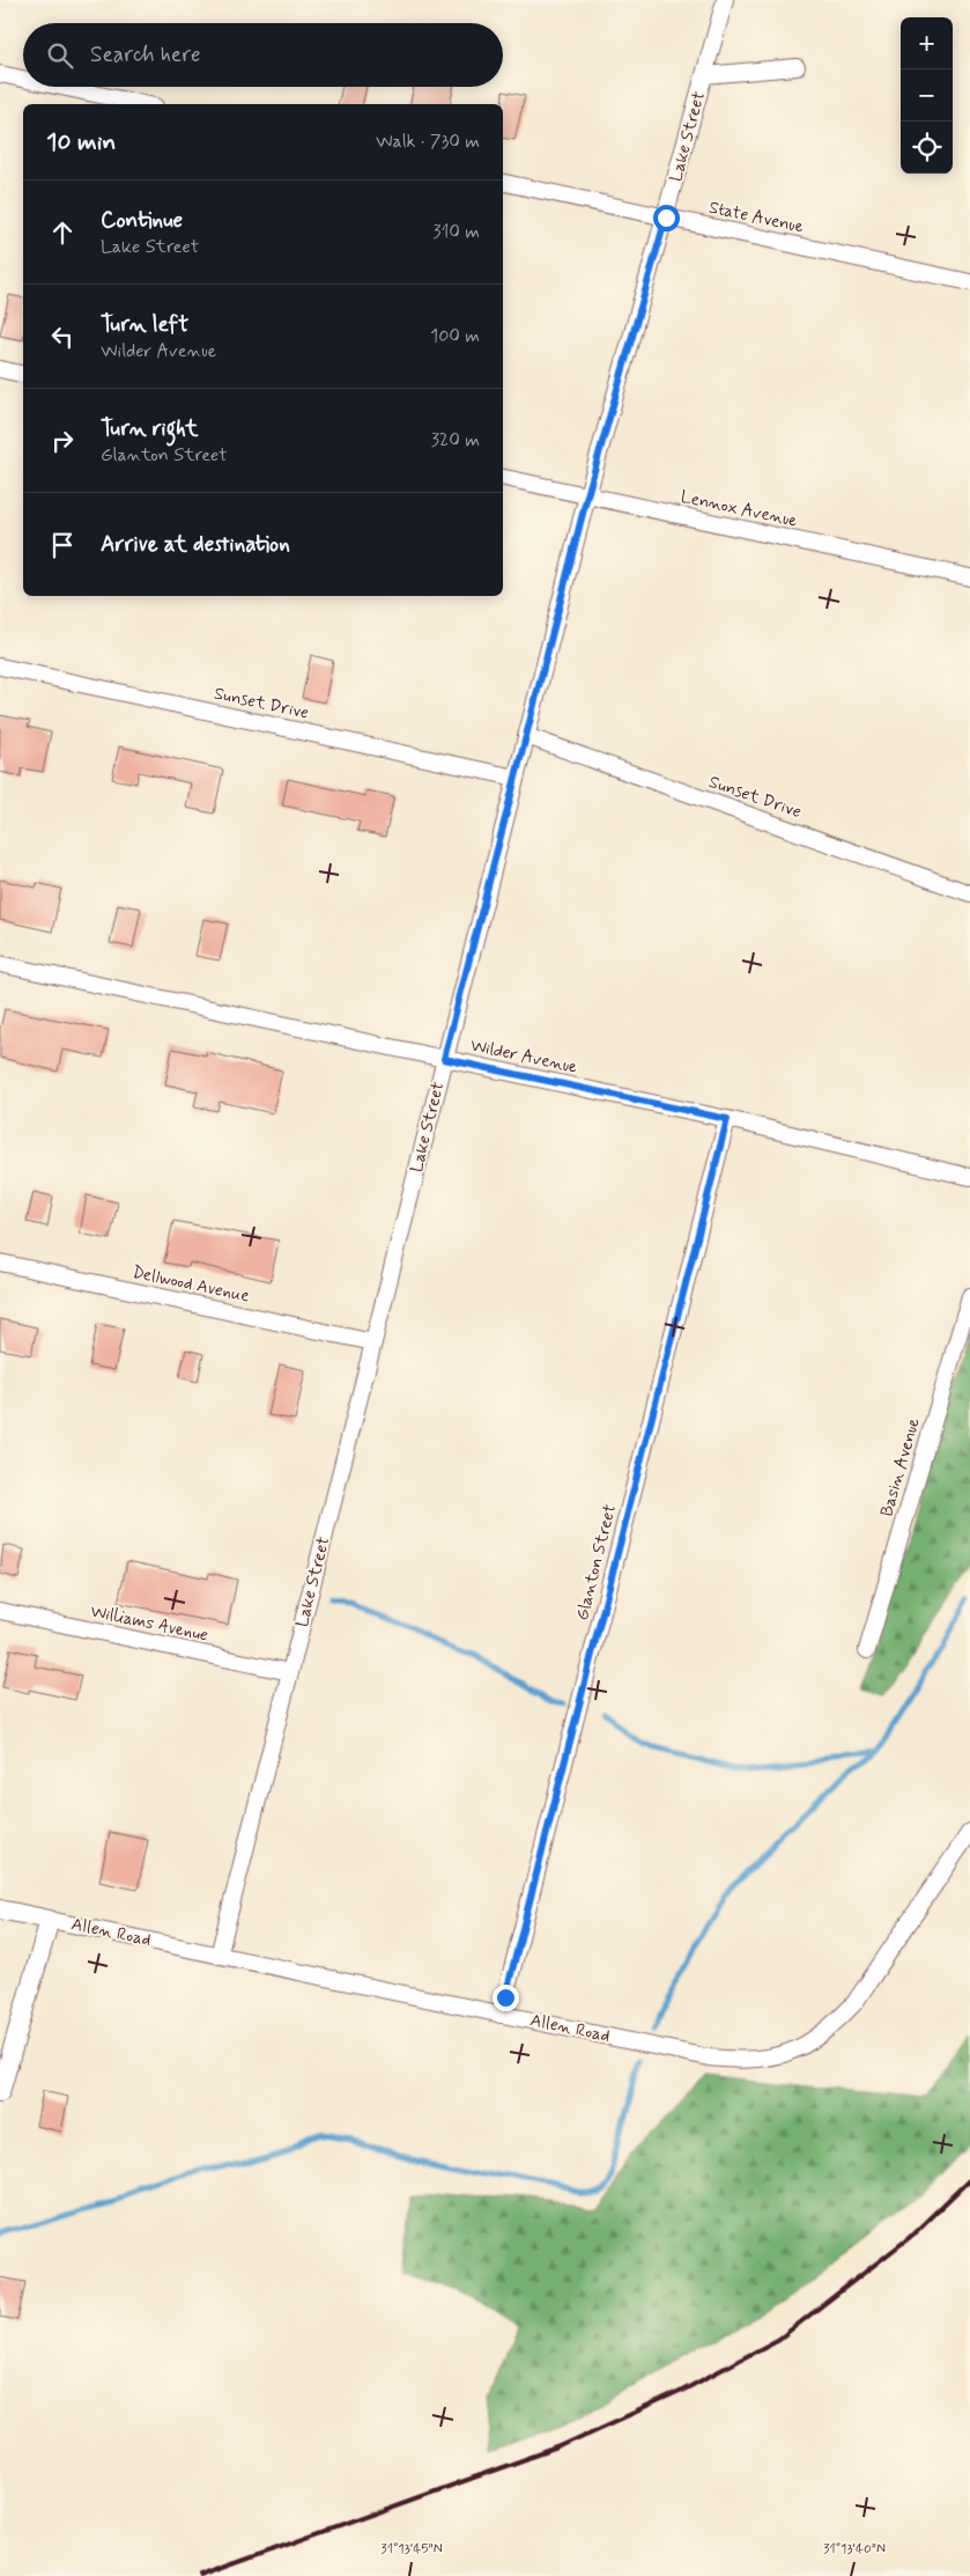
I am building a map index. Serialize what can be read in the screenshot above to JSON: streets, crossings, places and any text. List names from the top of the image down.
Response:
{
  "streets": {
    "street": [
      "Lake Street",
      "State Avenue",
      "Lennox Avenue",
      "Sunset Drive",
      "Wilder Avenue",
      "Dellwood Avenue",
      "Basin Avenue",
      "Glanton Street",
      "Williams Avenue",
      "Allen Road"
    ]
  },
  "crossings": [
    ["Lake Street", "State Avenue"],
    ["Lake Street", "Lennox Avenue"],
    ["Lake Street", "Sunset Drive"],
    ["Lake Street", "Wilder Avenue"],
    ["Lake Street", "Dellwood Avenue"],
    ["Lake Street", "Williams Avenue"],
    ["Lake Street", "Allen Road"],
    ["Wilder Avenue", "Glanton Street"],
    ["Glanton Street", "Allen Road"]
  ],
  "page": {
    "map_buttons": ["+", "−"],
    "search": "Search here",
    "heading": ["10 min", "Walk · 730 m"],
    "list": [
      ["Continue", "Lake Street", "310 m"],
      ["Turn left", "Wilder Avenue", "100 m"],
      ["Turn right", "Glanton Street", "320 m"],
      "Arrive at destination"
    ]
  },
  "coordinates": ["31°13'45\"N", "31°13'40\"N"]
}
